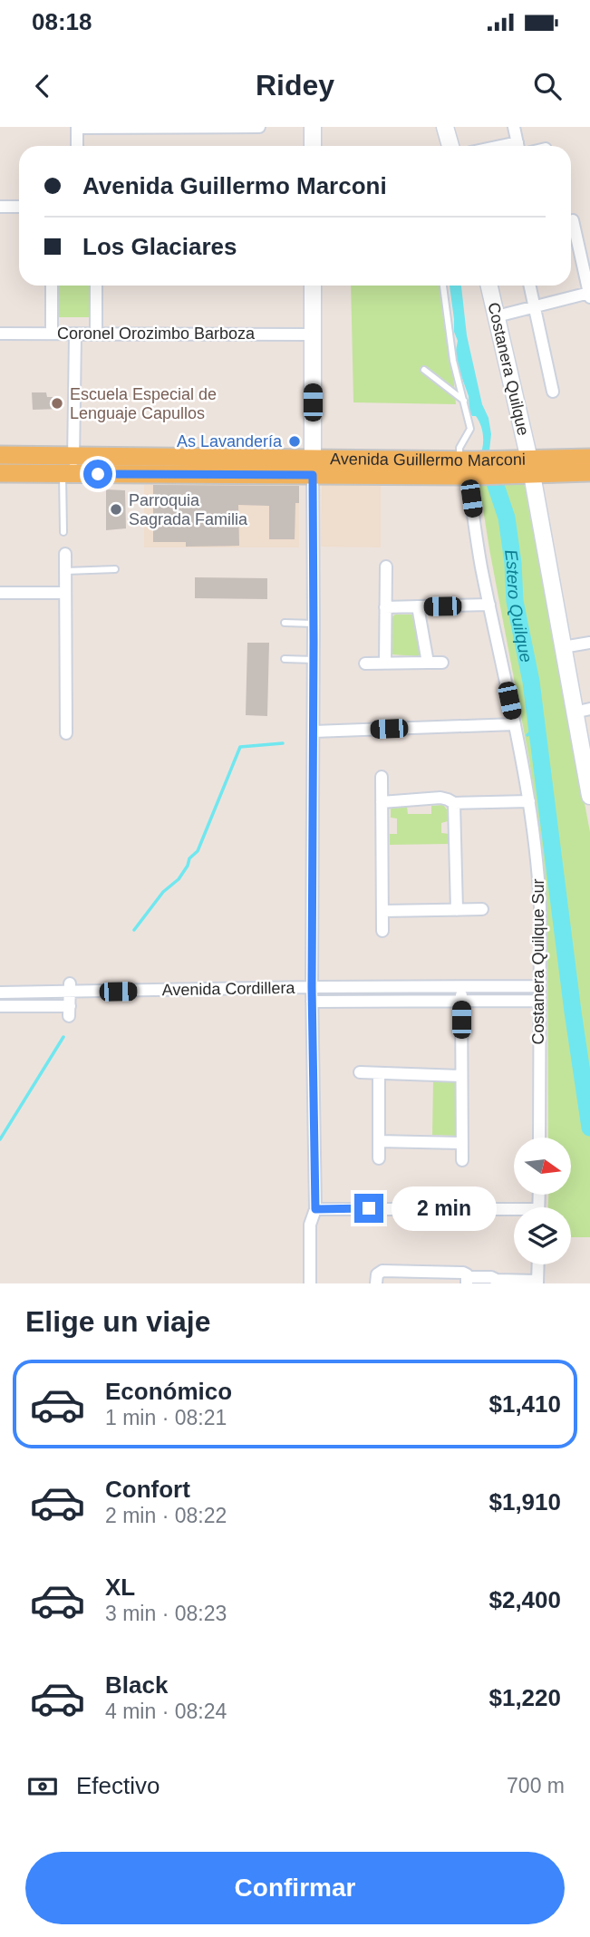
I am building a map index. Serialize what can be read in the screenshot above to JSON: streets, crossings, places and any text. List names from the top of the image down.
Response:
{
  "streets": {
    "main road": ["Costanera Quilque", "Avenida Guillermo Marconi"],
    "street": ["Coronel Orozimbo Barboza", "Costanera Quilque Sur", "Avenida Cordillera"]
  },
  "crossings": [
    ["Costanera Quilque", "Avenida Guillermo Marconi"],
    ["Avenida Guillermo Marconi", "Costanera Quilque Sur"],
    ["Costanera Quilque Sur", "Avenida Cordillera"]
  ],
  "water": ["Estero Quilque"],
  "places": ["Escuela Especial de Lenguaje Capullos", "As Lavandería", "Parroquia Sagrada Familia"],
  "north": "right",
  "page": {
    "status": "08:18",
    "header": "Ridey",
    "banner": ["Avenida Guillermo Marconi", "Los Glaciares"],
    "bubble": "2 min",
    "heading": "Elige un viaje",
    "list": [
      {
        "name": "Económico",
        "note": "1 min · 08:21",
        "value": "$1,410"
      },
      {
        "name": "Confort",
        "note": "2 min · 08:22",
        "value": "$1,910"
      },
      {
        "name": "XL",
        "note": "3 min · 08:23",
        "value": "$2,400"
      },
      {
        "name": "Black",
        "note": "4 min · 08:24",
        "value": "$1,220"
      }
    ],
    "pay": ["Efectivo", "700 m"],
    "buttons": "Confirmar"
  }
}
